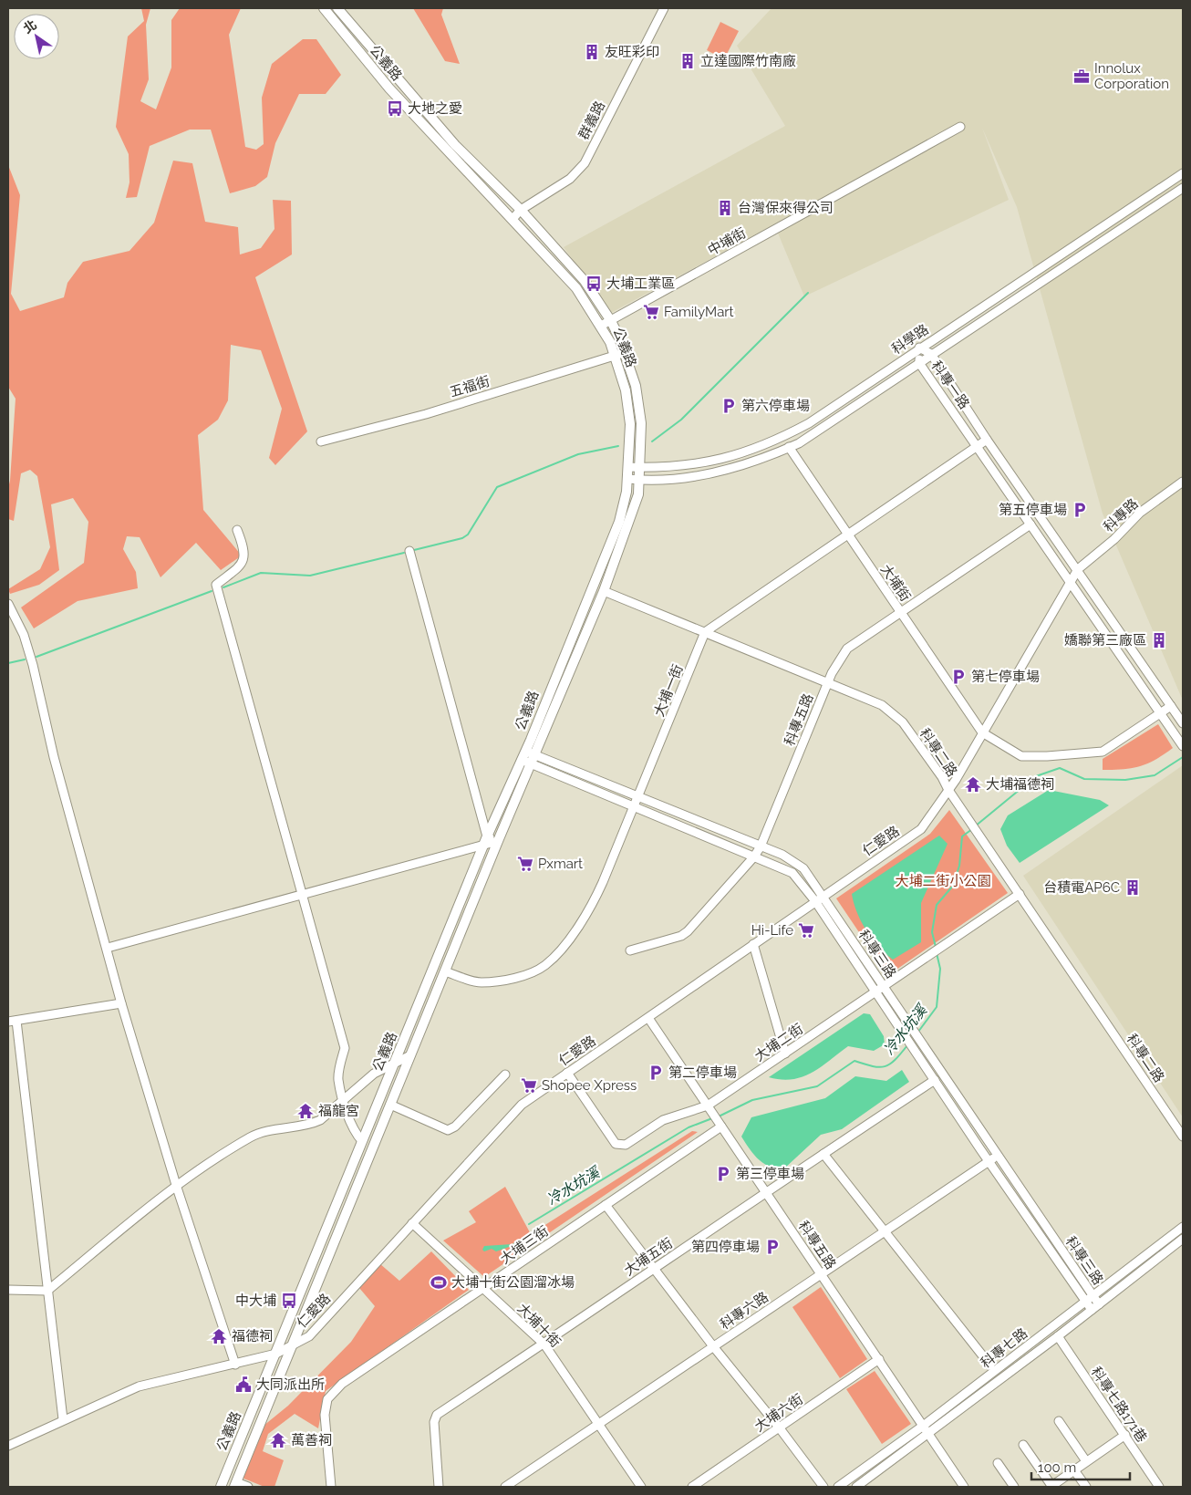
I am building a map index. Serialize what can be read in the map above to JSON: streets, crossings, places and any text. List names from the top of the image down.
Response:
{
  "streets": {
    "main road": ["公義路"],
    "street": [
      "群義路",
      "中埔街",
      "科學路",
      "科專一路",
      "五福街",
      "科專路",
      "大埔街",
      "大埔一街",
      "科專五路",
      "科專二路",
      "仁愛路",
      "科專三路",
      "大埔二街",
      "大埔三街",
      "大埔五街",
      "科專六路",
      "大埔十街",
      "科專七路",
      "科專七路171巷",
      "大埔六街"
    ]
  },
  "crossings": [
    ["公義路", "群義路"],
    ["公義路", "中埔街"],
    ["公義路", "科學路"],
    ["公義路", "五福街"],
    ["公義路", "大埔一街"],
    ["公義路", "科專二路"],
    ["公義路", "仁愛路"],
    ["公義路", "科專三路"],
    ["科學路", "科專一路"],
    ["科學路", "大埔街"],
    ["科專一路", "科專路"],
    ["科專一路", "科專五路"],
    ["科專一路", "仁愛路"],
    ["科專路", "仁愛路"],
    ["大埔街", "科專五路"],
    ["大埔街", "仁愛路"],
    ["大埔一街", "科專二路"],
    ["大埔一街", "科專三路"],
    ["科專五路", "科專二路"],
    ["科專五路", "仁愛路"],
    ["科專五路", "科專三路"],
    ["科專五路", "大埔二街"],
    ["科專五路", "大埔三街"],
    ["科專五路", "大埔五街"],
    ["科專五路", "科專六路"],
    ["科專五路", "科專七路"],
    ["科專五路", "大埔六街"],
    ["科專二路", "仁愛路"],
    ["科專二路", "大埔二街"],
    ["仁愛路", "科專三路"],
    ["仁愛路", "大埔二街"],
    ["仁愛路", "大埔十街"],
    ["科專三路", "大埔二街"],
    ["科專三路", "大埔五街"],
    ["科專三路", "科專六路"],
    ["科專三路", "科專七路"],
    ["大埔三街", "大埔十街"],
    ["大埔五街", "大埔十街"],
    ["科專六路", "大埔十街"],
    ["科專七路", "科專七路171巷"]
  ],
  "water": ["冷水坑溪"],
  "parks": ["大埔二街小公園"],
  "places": {
    "building": [
      "友旺彩印",
      "立達國際竹南廠",
      "台灣保來得公司",
      "嬌聯第三廠區",
      "台積電AP6C"
    ],
    "office": ["Innolux Corporation"],
    "bus stop": ["大地之愛", "大埔工業區", "中大埔"],
    "supermarket": [
      "FamilyMart",
      "Pxmart",
      "Hi-Life",
      "Shopee Xpress"
    ],
    "parking": [
      "第六停車場",
      "第五停車場",
      "第七停車場",
      "第二停車場",
      "第三停車場",
      "第四停車場"
    ],
    "temple": [
      "大埔福德祠",
      "福龍宮",
      "福德祠",
      "萬善祠"
    ],
    "sports": ["大埔十街公園溜冰場"],
    "public building": ["大同派出所"]
  },
  "scale_bar": "100 m",
  "north": "top left"
}
